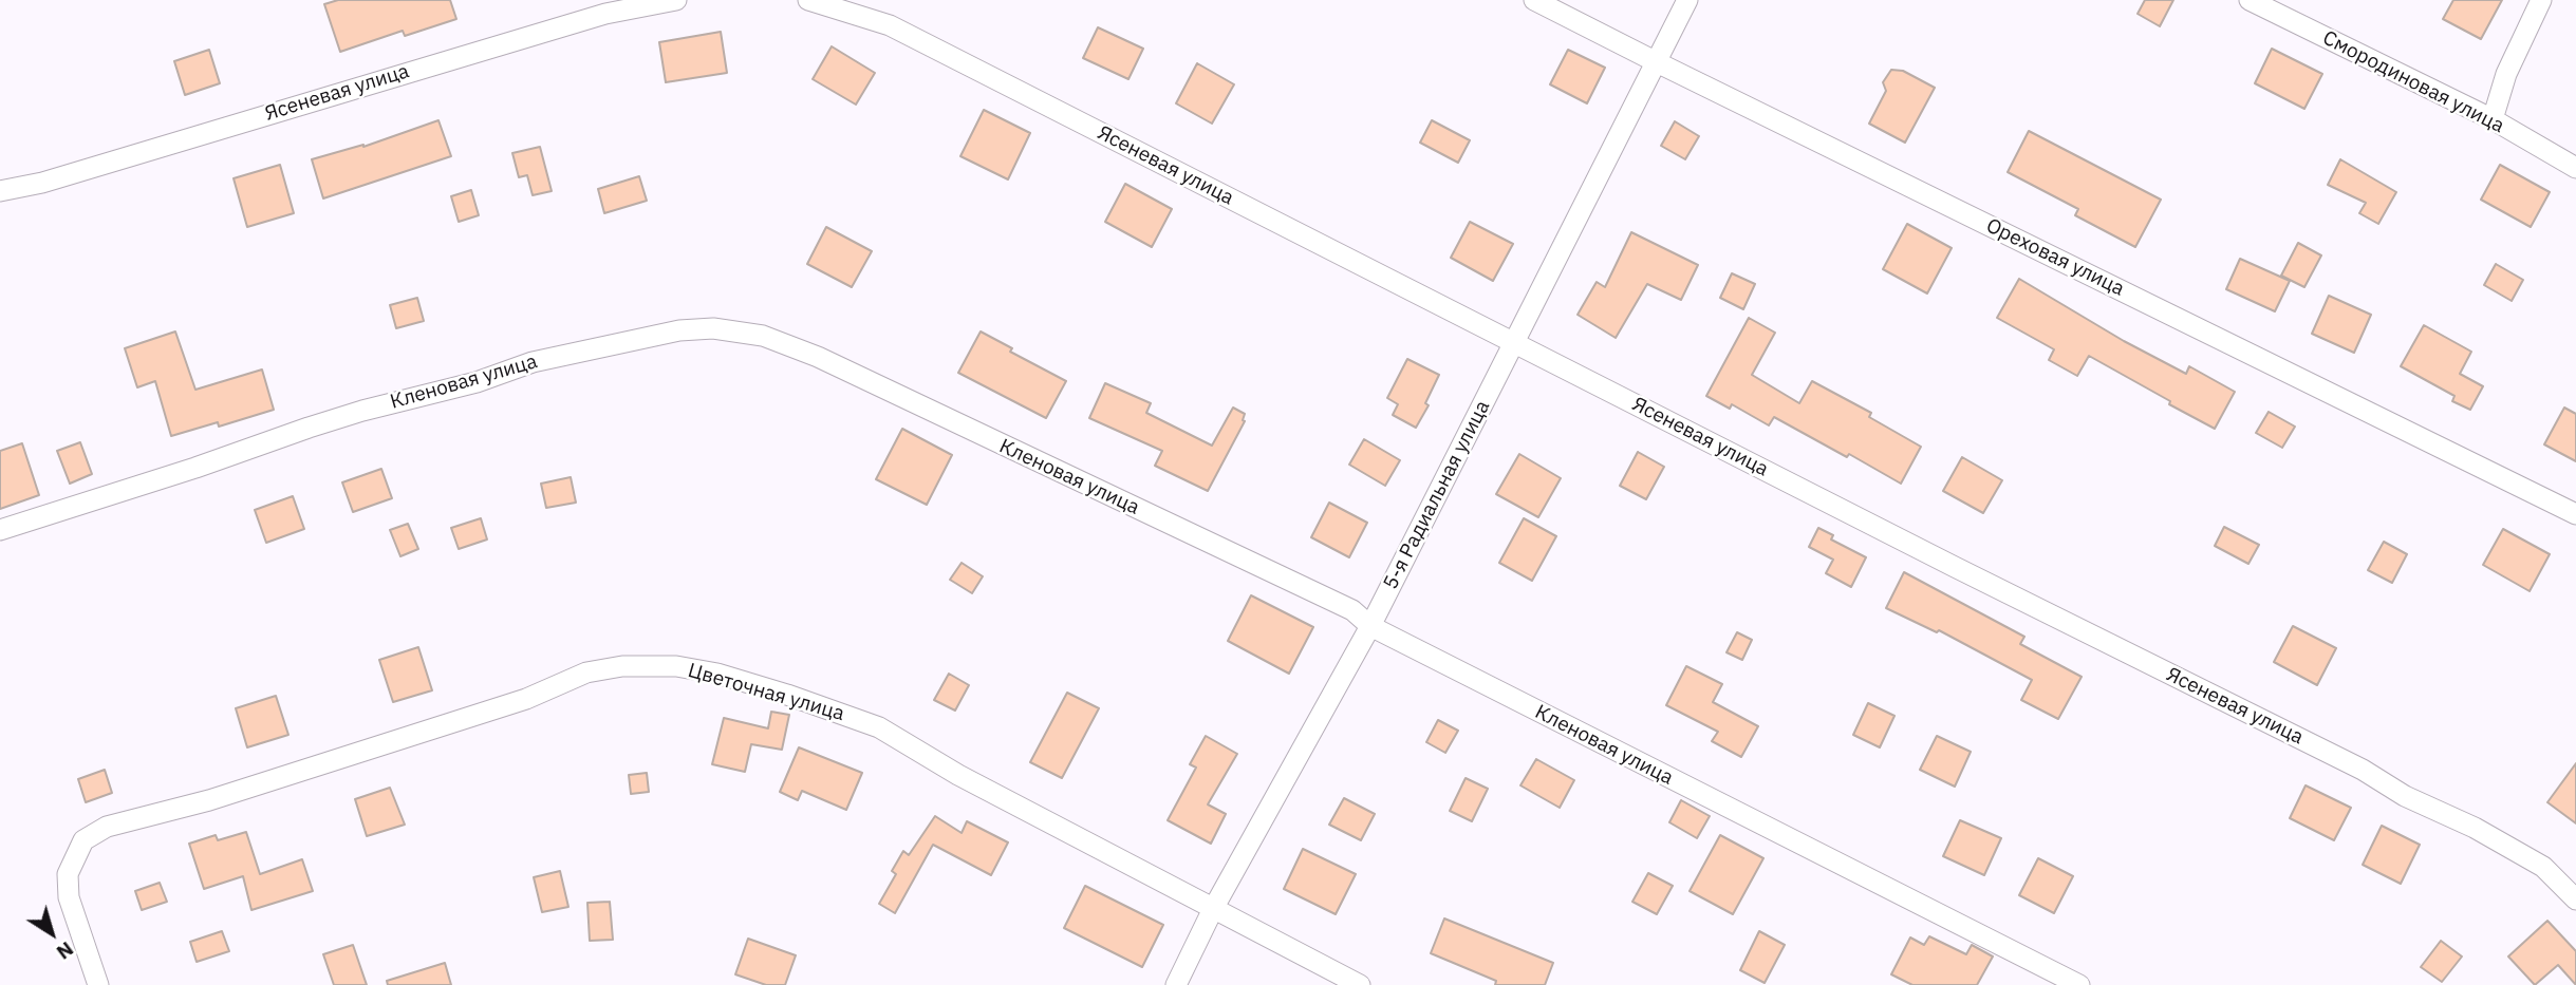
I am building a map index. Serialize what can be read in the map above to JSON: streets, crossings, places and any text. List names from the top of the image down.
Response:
{
  "streets": {
    "street": [
      "Смородиновая улица",
      "Ясеневая улица",
      "Ореховая улица",
      "Кленовая улица",
      "5-я Радиальная улица",
      "Цветочная улица"
    ]
  },
  "crossings": [
    ["Ясеневая улица", "5-я Радиальная улица"],
    ["Ореховая улица", "5-я Радиальная улица"],
    ["Кленовая улица", "5-я Радиальная улица"],
    ["5-я Радиальная улица", "Цветочная улица"]
  ],
  "north": "bottom right"
}
